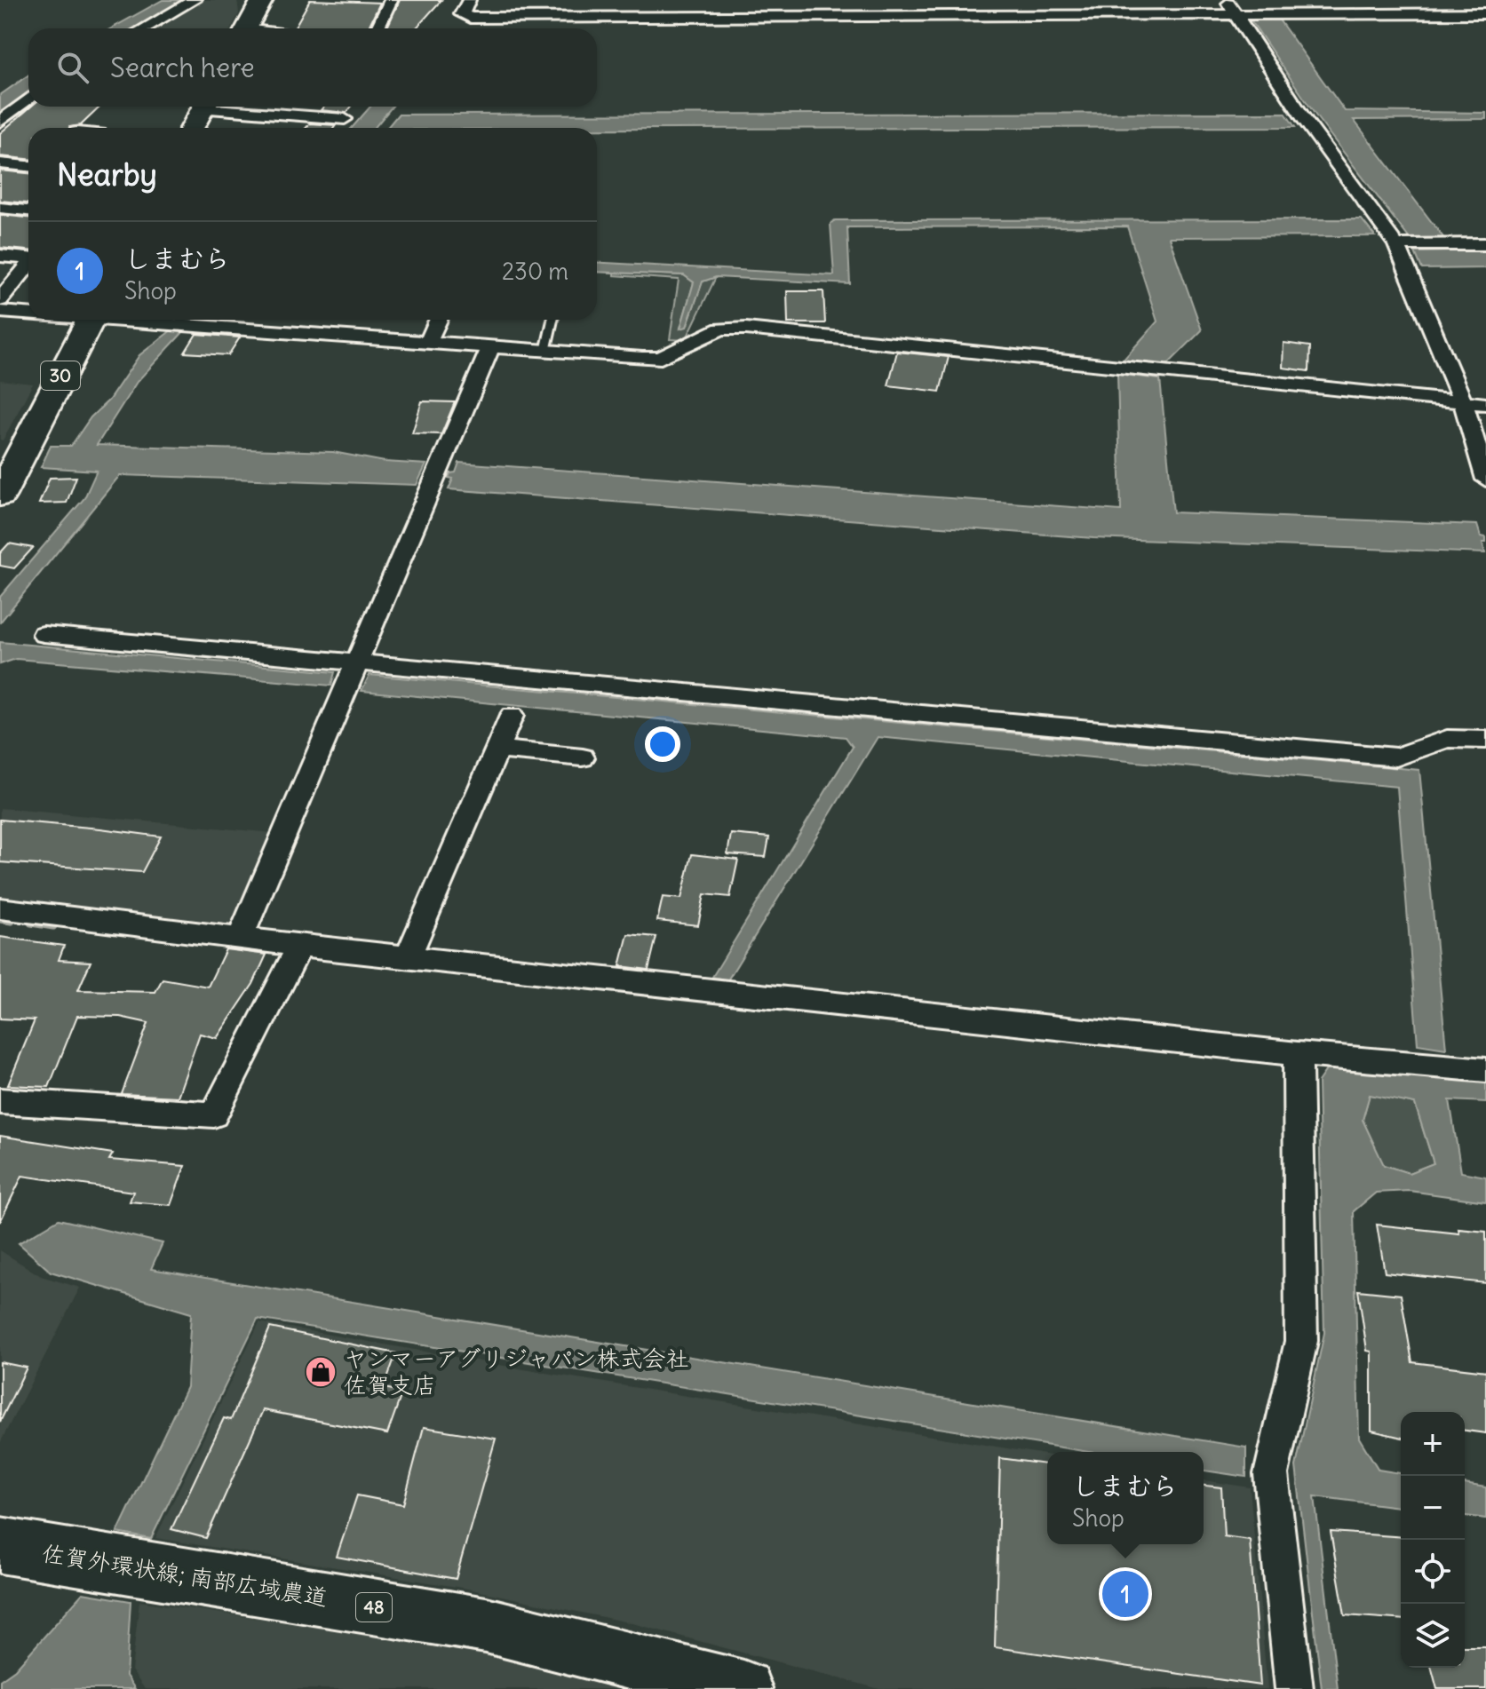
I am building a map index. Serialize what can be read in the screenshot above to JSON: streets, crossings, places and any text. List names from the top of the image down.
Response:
{
  "streets": {
    "main road": ["30", "佐賀外環状線; 南部広域農道", "48"]
  },
  "places": {
    "shop": ["ヤンマーアグリジャパン株式会社 佐賀支店"]
  },
  "page": {
    "search": "Search here",
    "heading": "Nearby",
    "list": [
      {
        "mark": "1",
        "name": "しまむら",
        "note": "Shop",
        "value": "230 m"
      }
    ],
    "map_buttons": ["+", "−"],
    "popup": ["しまむら", "Shop"],
    "pins": "1"
  }
}
